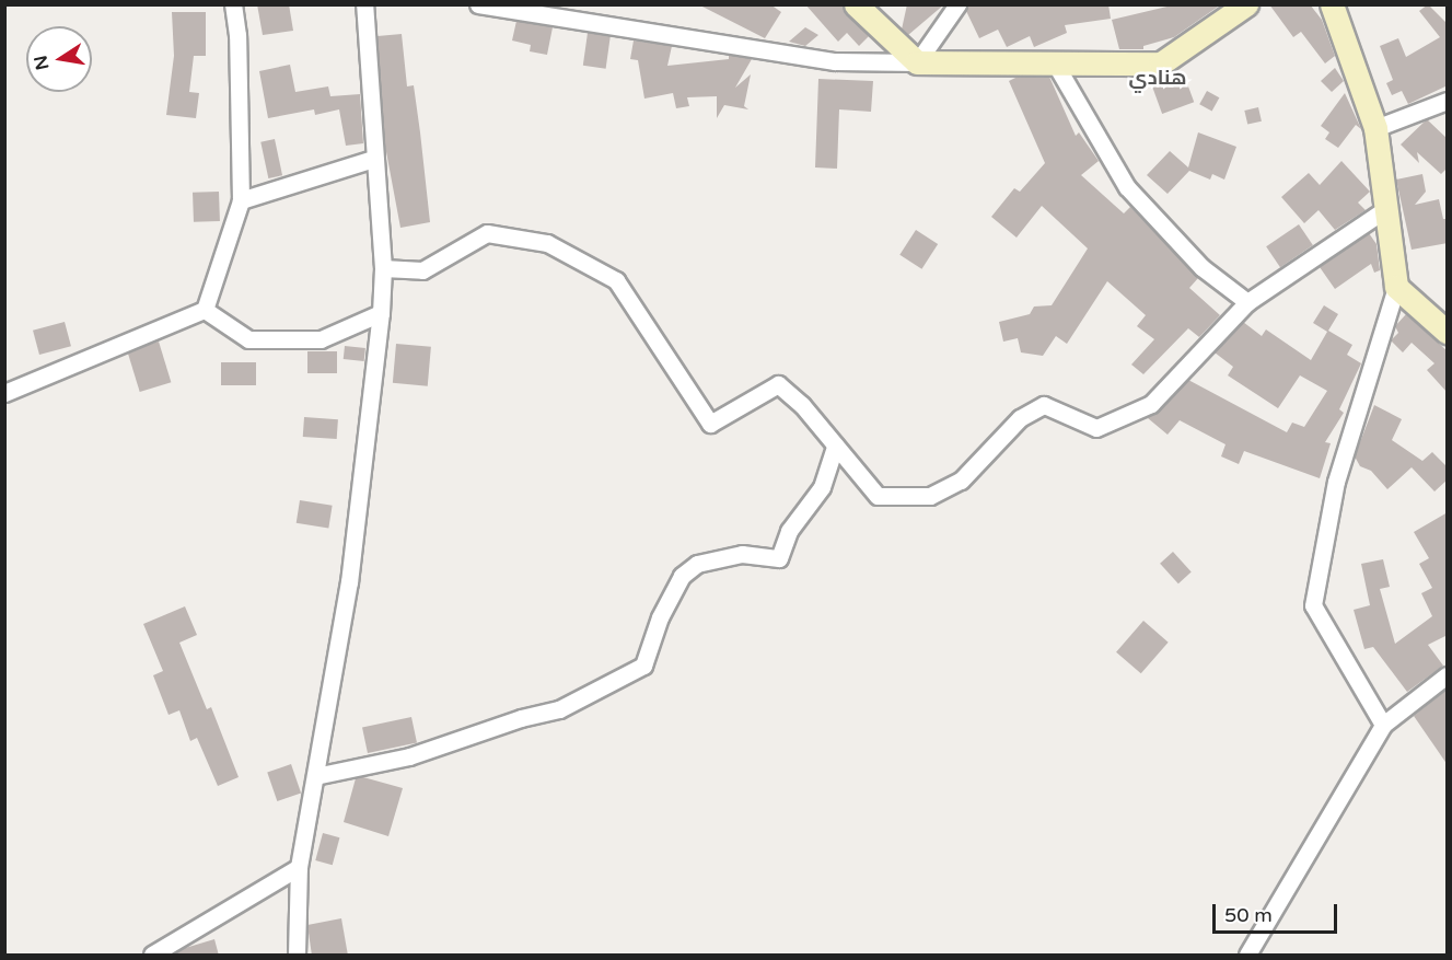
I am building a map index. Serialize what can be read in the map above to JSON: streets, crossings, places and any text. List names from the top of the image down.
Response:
{
  "districts": ["هنادي"],
  "scale_bar": "50 m",
  "north": "left"
}
